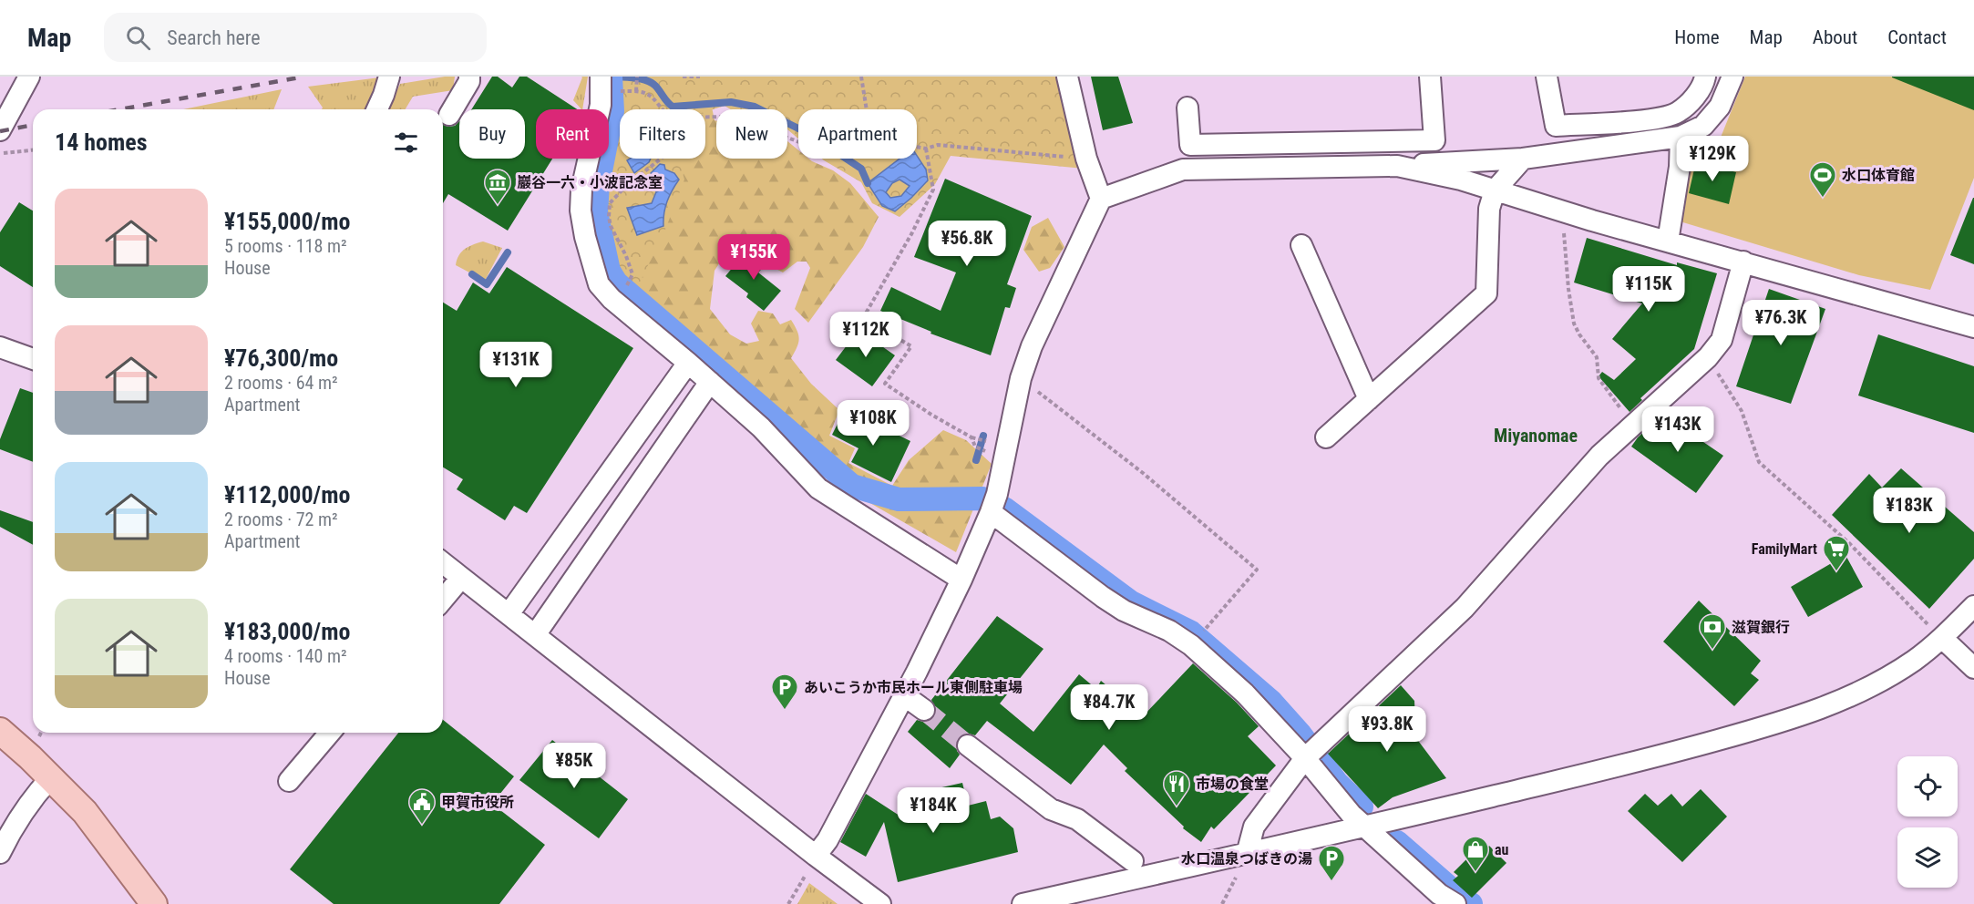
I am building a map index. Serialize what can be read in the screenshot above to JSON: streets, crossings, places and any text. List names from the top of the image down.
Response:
{
  "districts": ["Miyanomae"],
  "places": {
    "sports": ["水口体育館"],
    "museum": ["巖谷一六・小波記念室"],
    "supermarket": ["FamilyMart"],
    "bank": ["滋賀銀行"],
    "parking": ["あいこうか市民ホール東側駐車場", "水口温泉つばきの湯"],
    "restaurant": ["市場の食堂"],
    "public building": ["甲賀市役所"],
    "shop": ["au"]
  },
  "page": {
    "header": "Map",
    "search": "Search here",
    "nav": [
      "Home",
      "Map",
      "About",
      "Contact"
    ],
    "chip": [
      "Buy",
      "Rent",
      "Filters",
      "New",
      "Apartment"
    ],
    "heading": "14 homes",
    "price": [
      "¥129K",
      "¥56.8K",
      "¥155K",
      "¥115K",
      "¥76.3K",
      "¥112K",
      "¥131K",
      "¥108K",
      "¥143K",
      "¥183K",
      "¥84.7K",
      "¥93.8K",
      "¥85K",
      "¥184K"
    ],
    "list": [
      {
        "name": "¥155,000/mo",
        "note": "5 rooms · 118 m² · House"
      },
      {
        "name": "¥76,300/mo",
        "note": "2 rooms · 64 m² · Apartment"
      },
      {
        "name": "¥112,000/mo",
        "note": "2 rooms · 72 m² · Apartment"
      },
      {
        "name": "¥183,000/mo",
        "note": "4 rooms · 140 m² · House"
      }
    ]
  }
}
